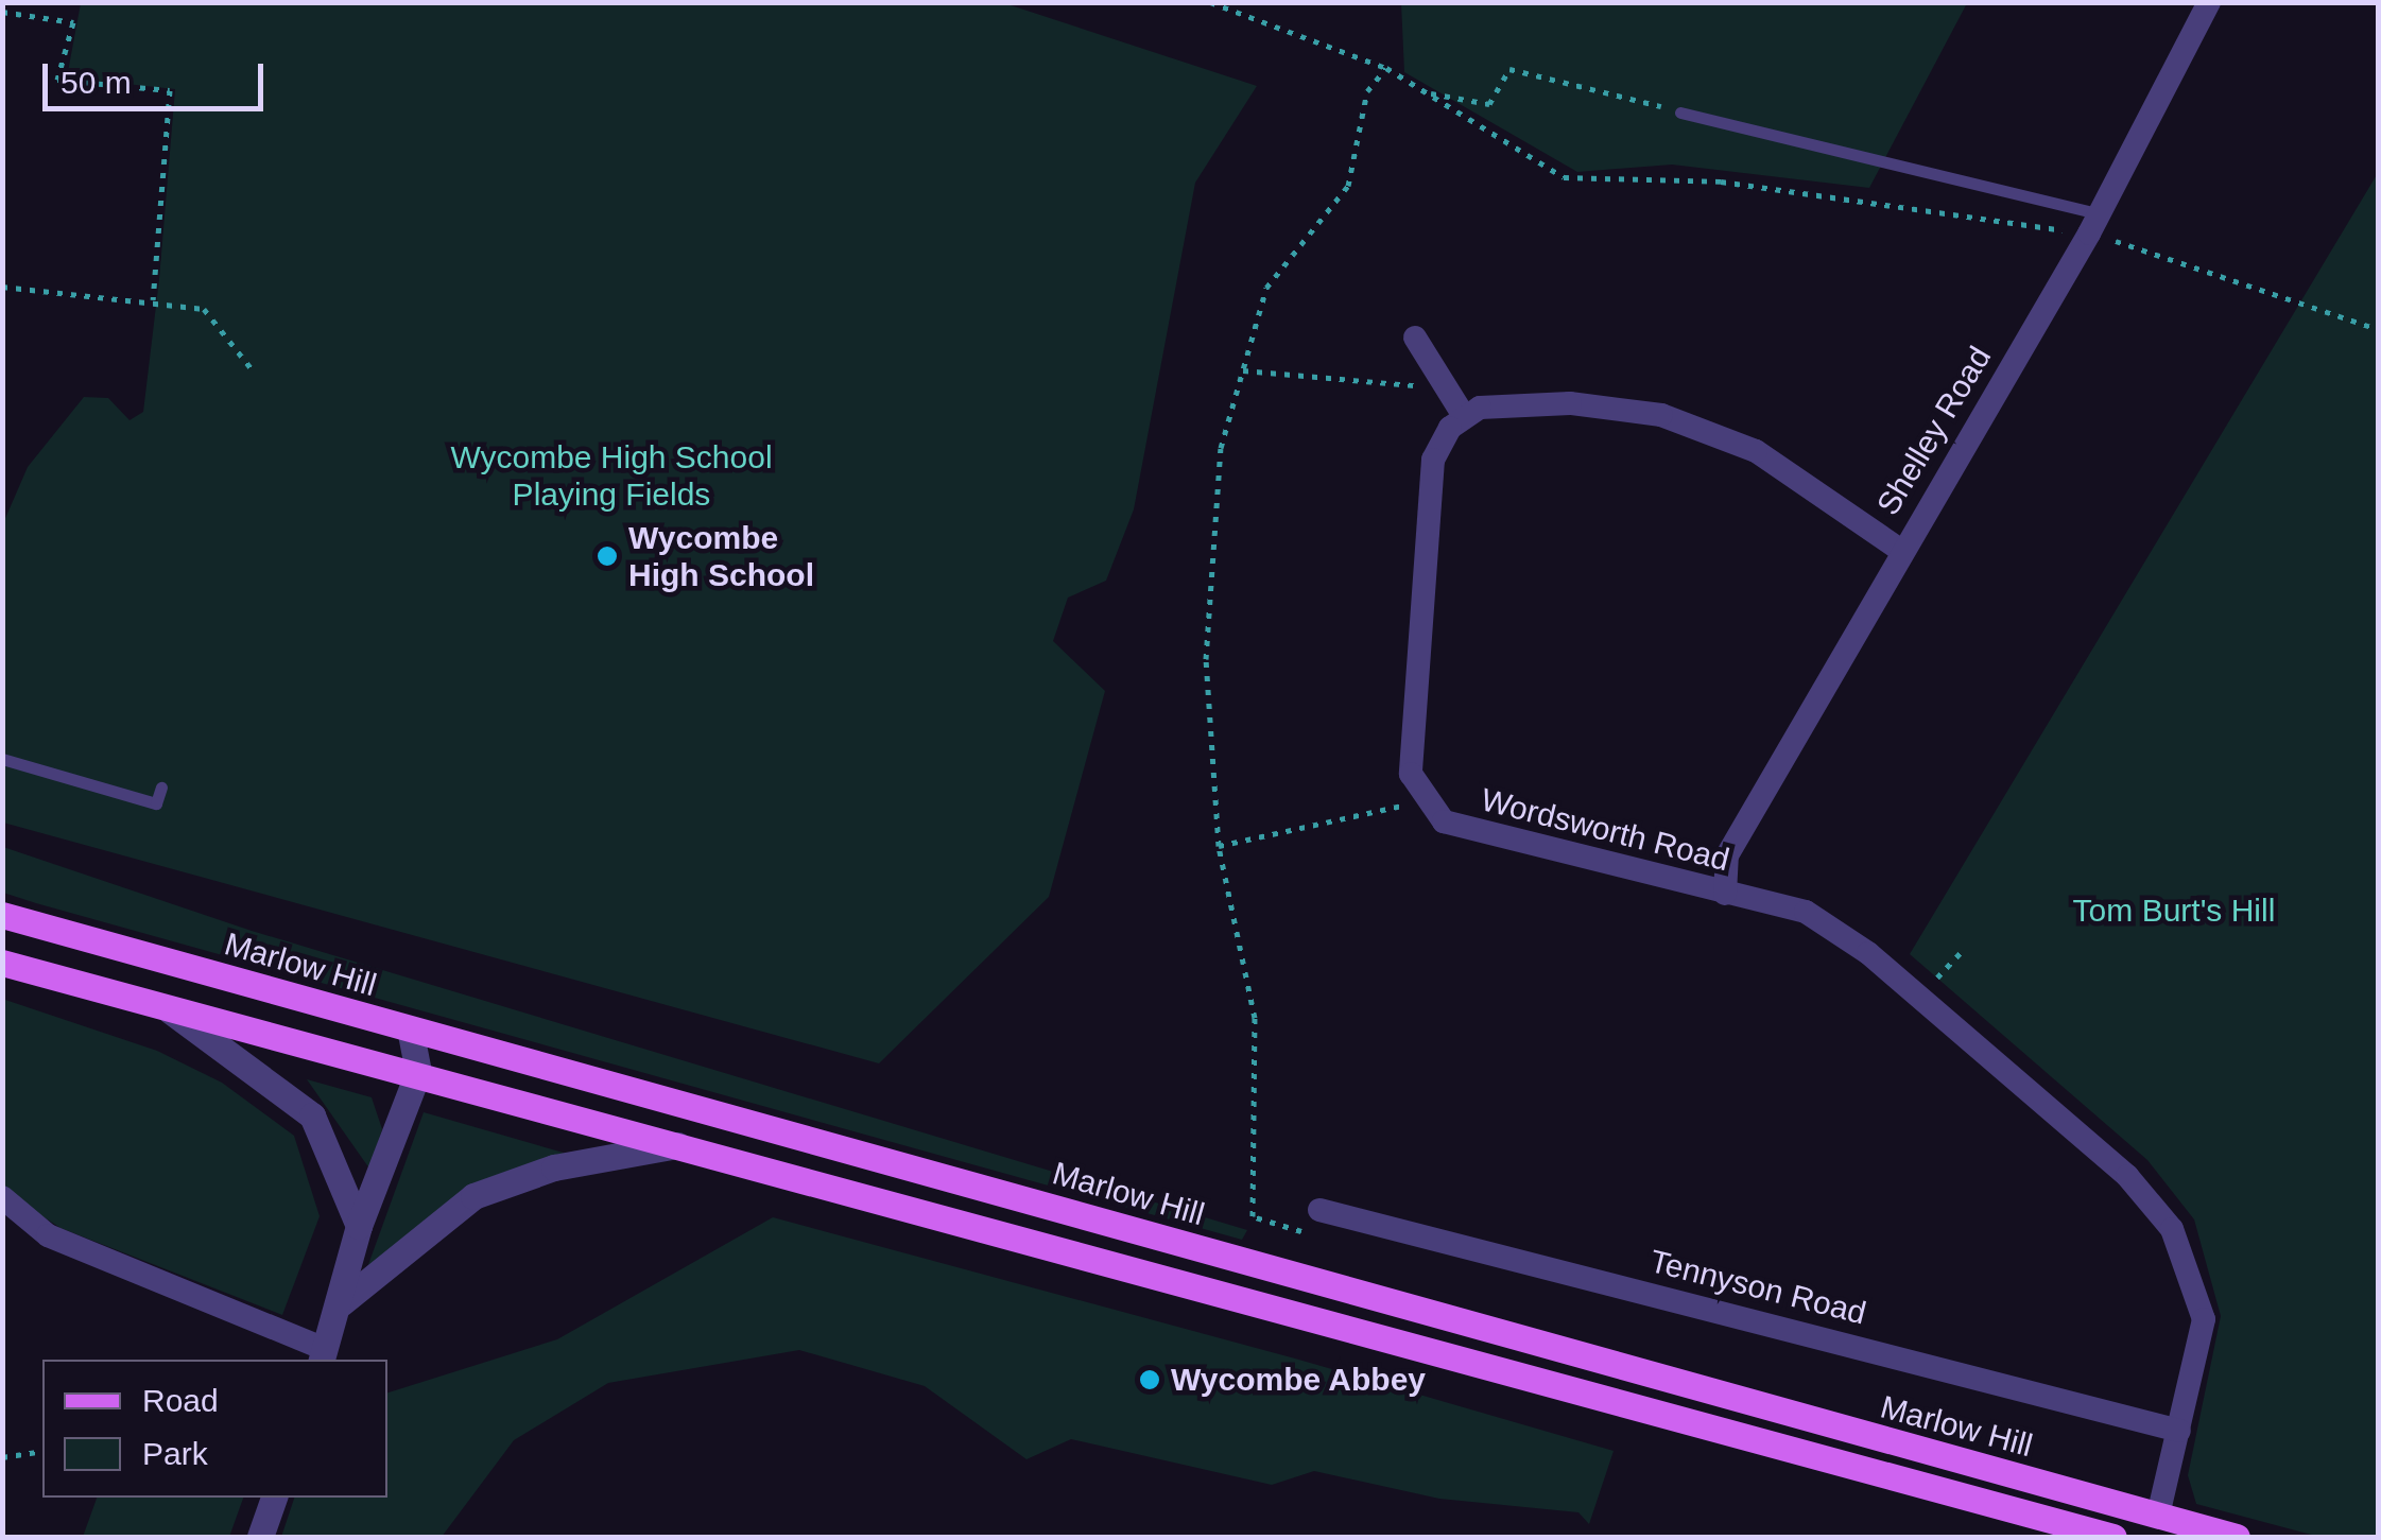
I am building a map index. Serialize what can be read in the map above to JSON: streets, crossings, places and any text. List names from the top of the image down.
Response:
{
  "streets": {
    "main road": ["Marlow Hill"],
    "street": ["Shelley Road", "Wordsworth Road", "Tennyson Road"]
  },
  "crossings": [
    ["Shelley Road", "Wordsworth Road"],
    ["Wordsworth Road", "Marlow Hill"],
    ["Wordsworth Road", "Tennyson Road"]
  ],
  "parks": ["Wycombe High School Playing Fields", "Tom Burt's Hill"],
  "places": ["Wycombe High School", "Wycombe Abbey"],
  "legend": ["Road", "Park"],
  "scale_bar": "50 m"
}
